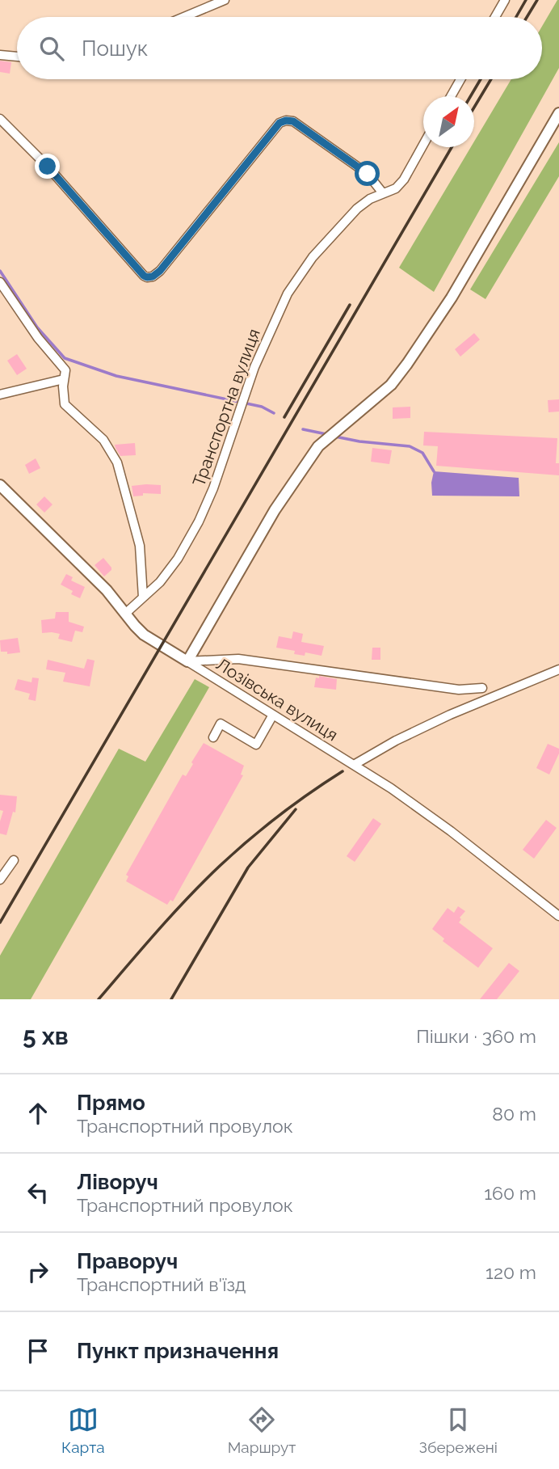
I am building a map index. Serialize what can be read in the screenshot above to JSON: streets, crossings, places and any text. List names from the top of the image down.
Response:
{
  "streets": {
    "main road": ["Лозівська вулиця"],
    "street": ["Транспортна вулиця"]
  },
  "crossings": [
    ["Транспортна вулиця", "Лозівська вулиця"]
  ],
  "north": "top right",
  "page": {
    "search": "Пошук",
    "heading": ["5 хв", "Пішки · 360 m"],
    "list": [
      ["Прямо", "Транспортний провулок", "80 m"],
      ["Ліворуч", "Транспортний провулок", "160 m"],
      ["Праворуч", "Транспортний в'їзд", "120 m"],
      "Пункт призначення"
    ],
    "nav": ["Карта", "Маршрут", "Збережені"]
  }
}
